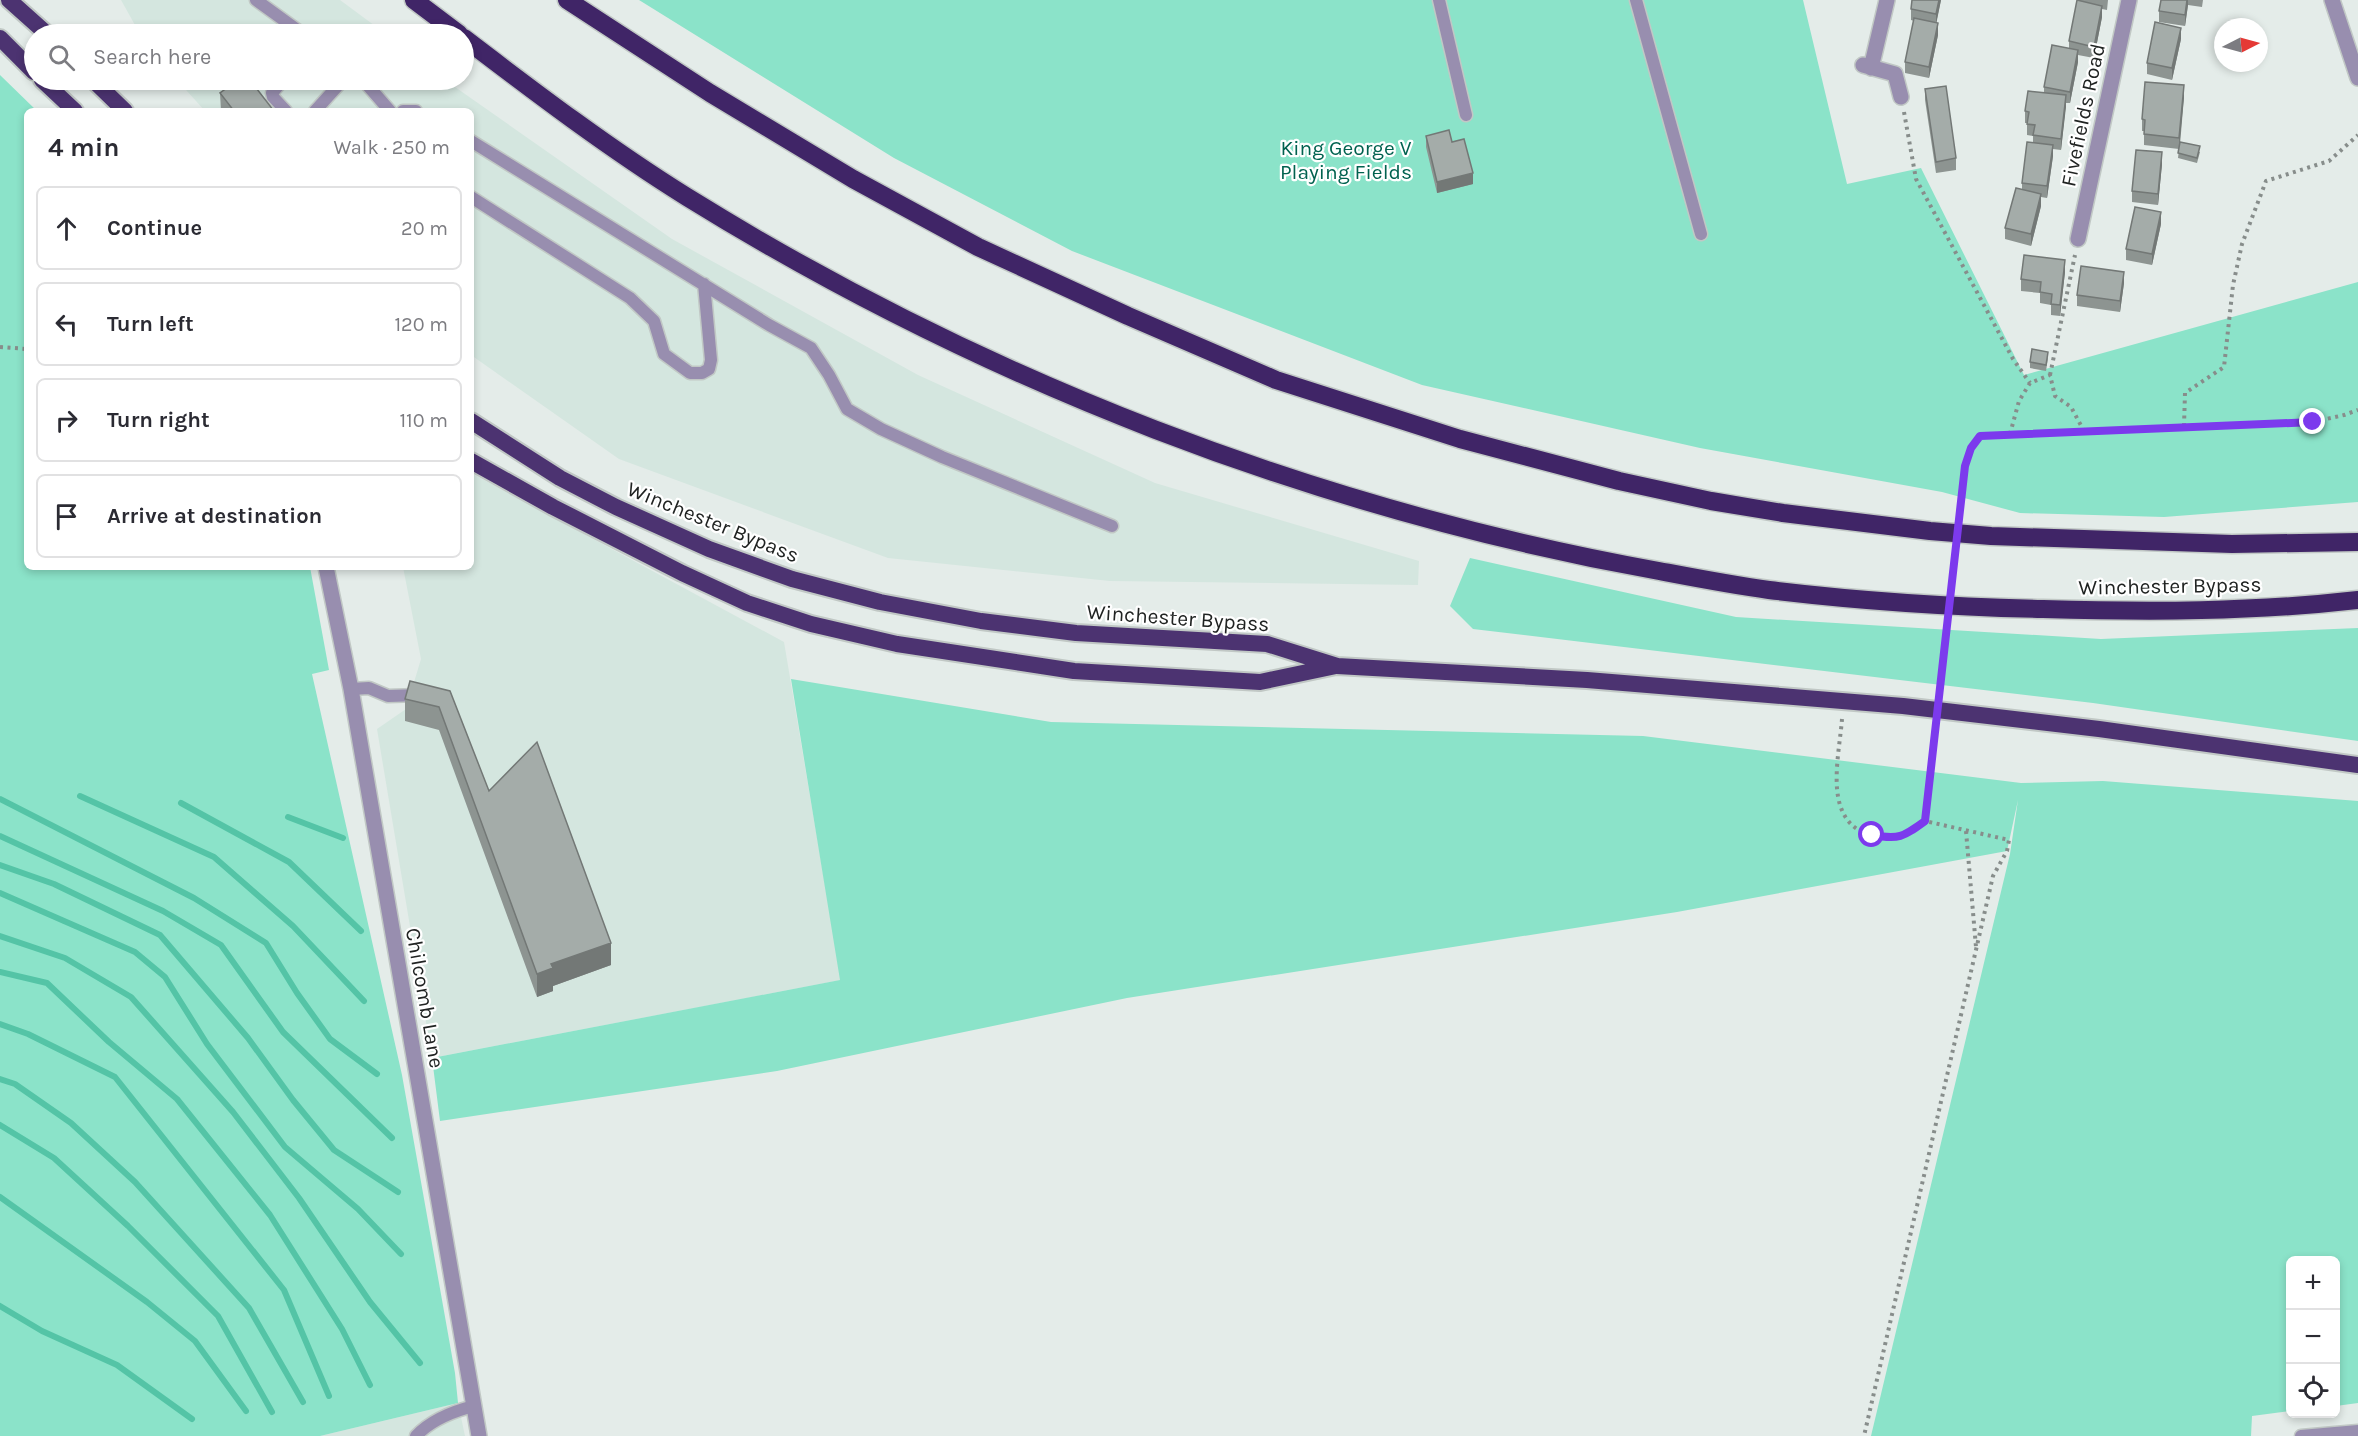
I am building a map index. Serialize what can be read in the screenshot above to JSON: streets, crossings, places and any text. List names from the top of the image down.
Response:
{
  "streets": {
    "highway": ["Winchester Bypass"],
    "street": ["Fivefields Road", "Chilcomb Lane"]
  },
  "parks": ["King George V Playing Fields"],
  "north": "right",
  "page": {
    "search": "Search here",
    "heading": ["4 min", "Walk · 250 m"],
    "list": [
      ["Continue", "20 m"],
      ["Turn left", "120 m"],
      ["Turn right", "110 m"],
      "Arrive at destination"
    ],
    "map_buttons": ["+", "−"]
  }
}
